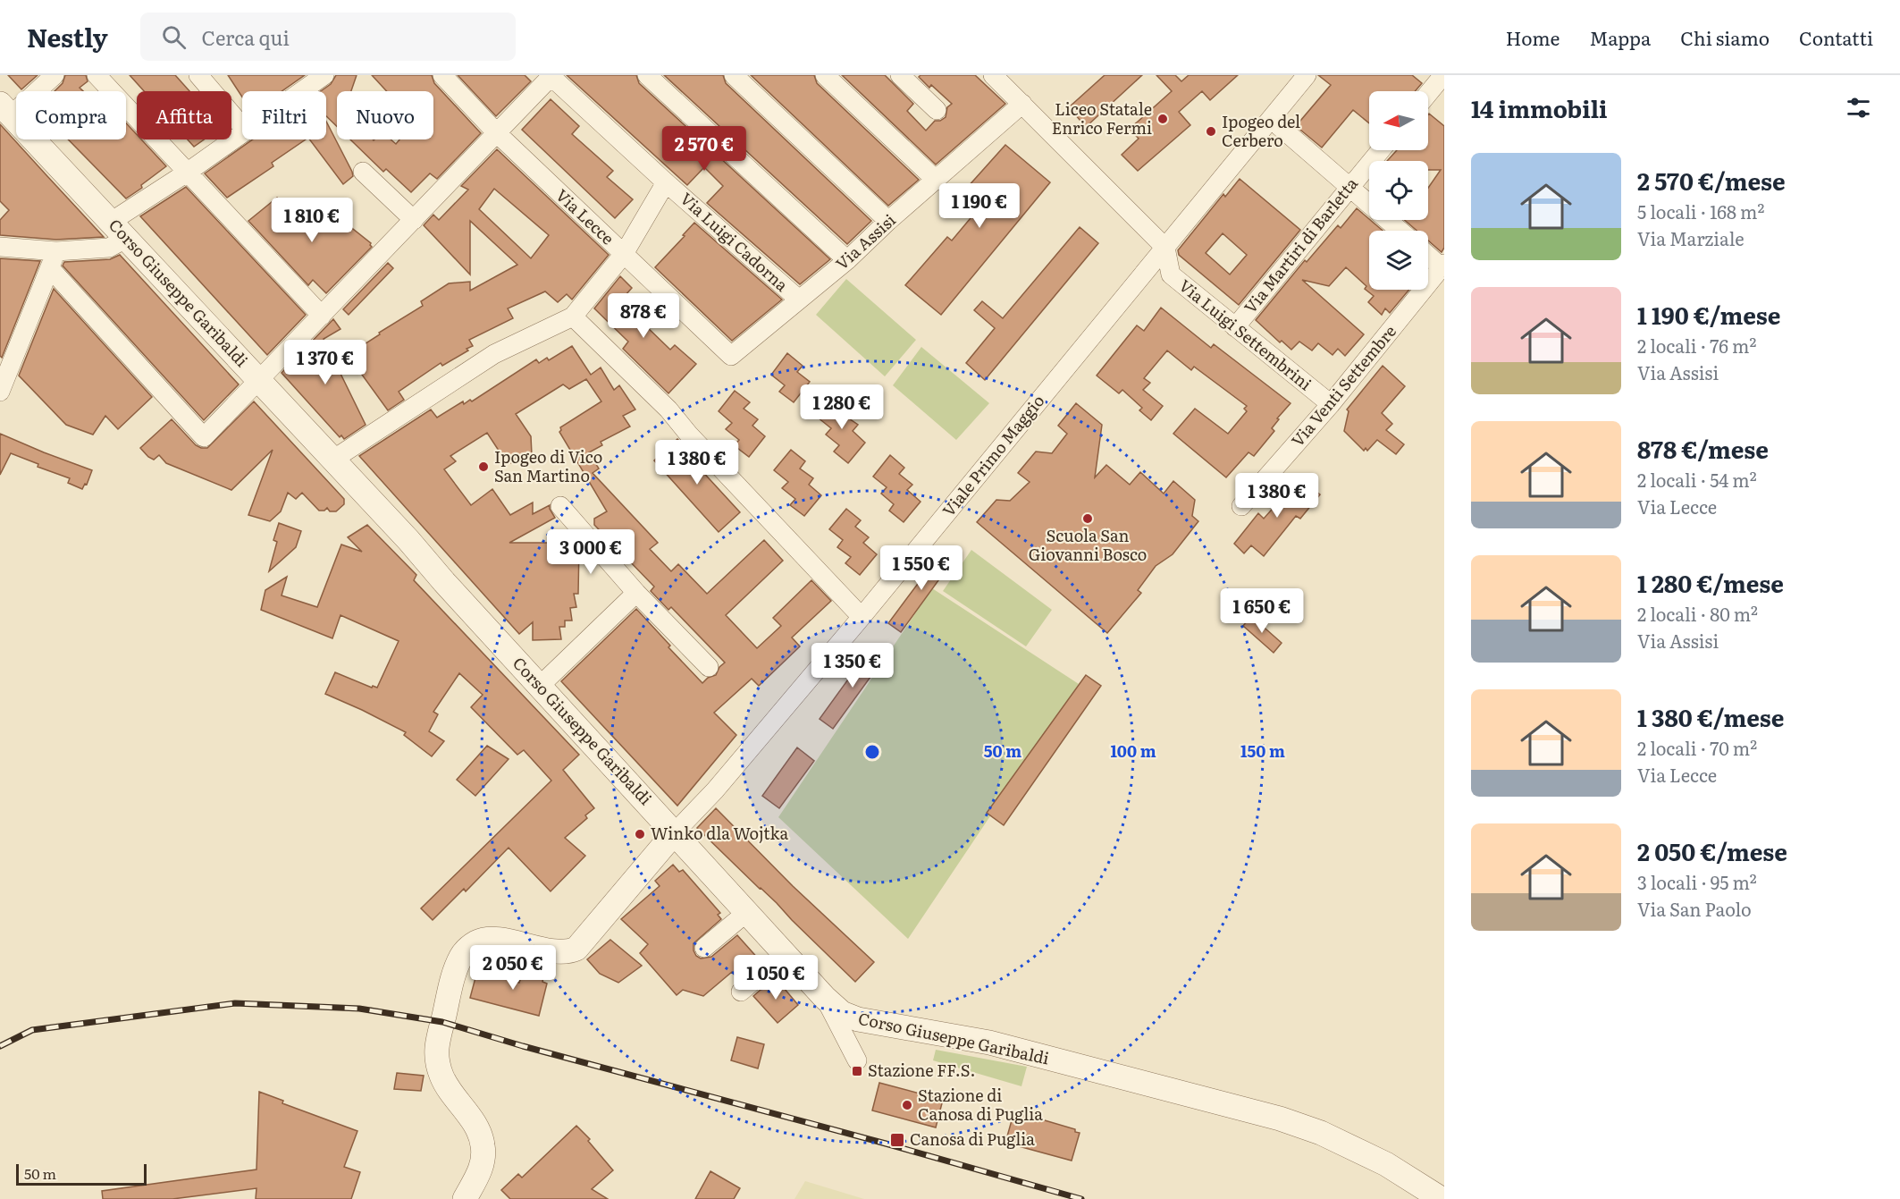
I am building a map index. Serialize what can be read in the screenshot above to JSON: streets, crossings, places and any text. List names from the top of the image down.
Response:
{
  "streets": {
    "street": [
      "Via Lecce",
      "Via Luigi Cadorna",
      "Via Assisi",
      "Via Martiri di Barletta",
      "Corso Giuseppe Garibaldi",
      "Via Luigi Settembrini",
      "Via Venti Settembre",
      "Viale Primo Maggio"
    ]
  },
  "crossings": [
    ["Via Lecce", "Via Assisi"],
    ["Via Luigi Cadorna", "Via Assisi"],
    ["Via Martiri di Barletta", "Via Luigi Settembrini"],
    ["Corso Giuseppe Garibaldi", "Viale Primo Maggio"],
    ["Via Luigi Settembrini", "Via Venti Settembre"],
    ["Via Luigi Settembrini", "Viale Primo Maggio"]
  ],
  "places": {
    "other": [
      "Liceo Statale Enrico Fermi",
      "Ipogeo del Cerbero",
      "Ipogeo di Vico San Martino",
      "Scuola San Giovanni Bosco",
      "Winko dla Wojtka",
      "Stazione di Canosa di Puglia"
    ],
    "transit": ["Stazione FF.S.", "Canosa di Puglia"]
  },
  "scale_bar": "50 m",
  "north": "left",
  "page": {
    "header": "Nestly",
    "search": "Cerca qui",
    "nav": [
      "Home",
      "Mappa",
      "Chi siamo",
      "Contatti"
    ],
    "heading": "14 immobili",
    "chip": [
      "Compra",
      "Affitta",
      "Filtri",
      "Nuovo"
    ],
    "price": [
      "2 570 €",
      "1 190 €",
      "1 810 €",
      "878 €",
      "1 370 €",
      "1 280 €",
      "1 380 €",
      "1 380 €",
      "3 000 €",
      "1 550 €",
      "1 650 €",
      "1 350 €",
      "2 050 €",
      "1 050 €"
    ],
    "list": [
      {
        "name": "2 570 €/mese",
        "note": "5 locali · 168 m² · Via Marziale"
      },
      {
        "name": "1 190 €/mese",
        "note": "2 locali · 76 m² · Via Assisi"
      },
      {
        "name": "878 €/mese",
        "note": "2 locali · 54 m² · Via Lecce"
      },
      {
        "name": "1 280 €/mese",
        "note": "2 locali · 80 m² · Via Assisi"
      },
      {
        "name": "1 380 €/mese",
        "note": "2 locali · 70 m² · Via Lecce"
      },
      {
        "name": "2 050 €/mese",
        "note": "3 locali · 95 m² · Via San Paolo"
      }
    ],
    "scale": "50 m"
  },
  "rings": ["50 m", "100 m", "150 m"]
}
